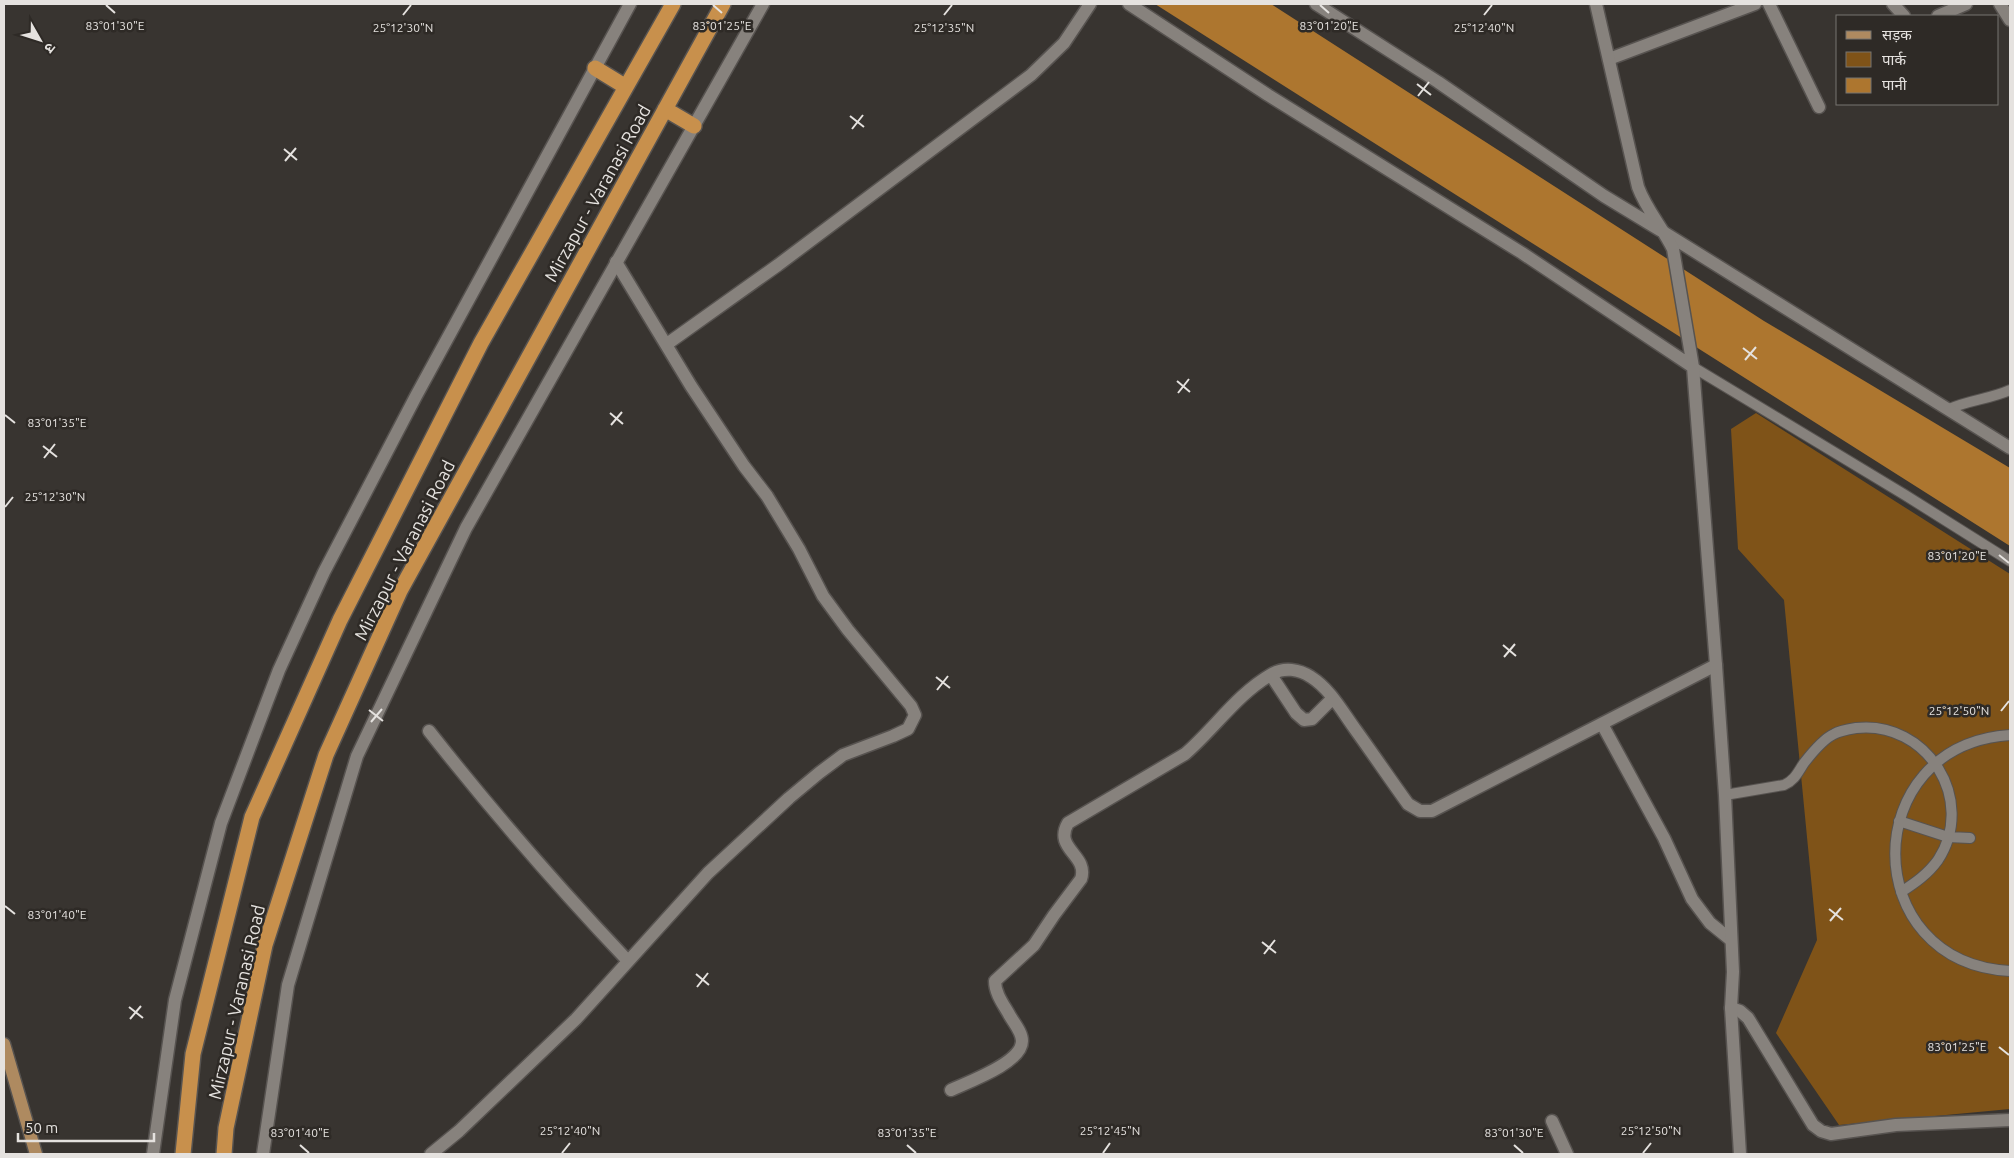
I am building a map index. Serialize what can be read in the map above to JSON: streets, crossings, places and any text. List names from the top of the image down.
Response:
{
  "streets": {
    "highway": ["Mirzapur - Varanasi Road"]
  },
  "legend": ["सड़क", "पार्क", "पानी"],
  "scale_bar": "50 m",
  "north": "bottom right",
  "coordinates": [
    "83°01'20\"E",
    "83°01'30\"E",
    "83°01'25\"E",
    "25°12'30\"N",
    "25°12'35\"N",
    "25°12'40\"N",
    "83°01'35\"E",
    "25°12'50\"N",
    "83°01'40\"E",
    "25°12'45\"N"
  ]
}
